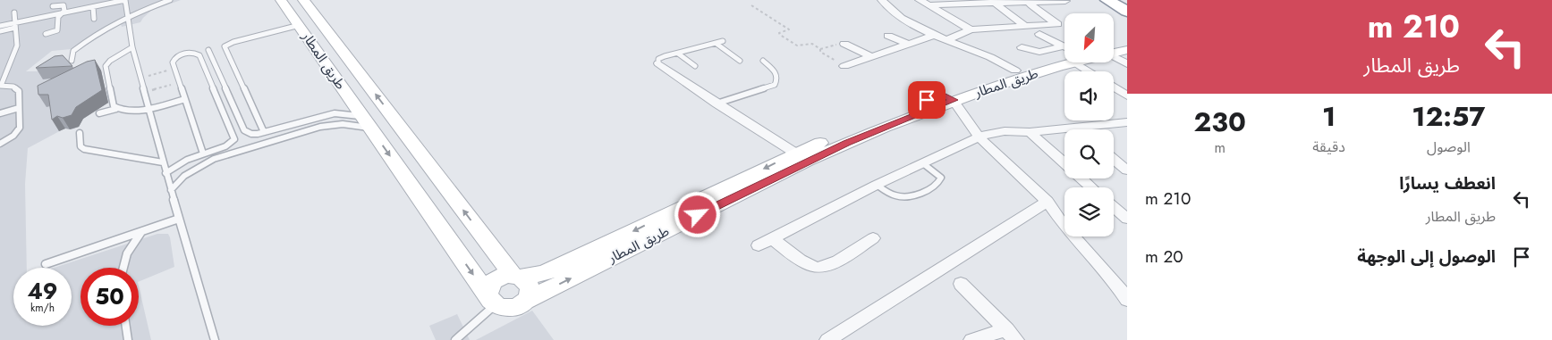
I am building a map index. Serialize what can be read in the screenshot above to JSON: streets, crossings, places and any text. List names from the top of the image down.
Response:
{
  "streets": {
    "main road": ["طريق المطار"]
  },
  "north": "bottom left",
  "page": {
    "turn": ["210 m", "طريق المطار"],
    "eta": [
      "12:57",
      "الوصول",
      "1",
      "دقيقة",
      "230",
      "m"
    ],
    "list": [
      {
        "name": "انعطف يسارًا",
        "note": "طريق المطار",
        "value": "210 m"
      },
      {
        "name": "الوصول إلى الوجهة",
        "value": "20 m"
      }
    ],
    "speed": "49 km/h",
    "limit": "50"
  }
}
